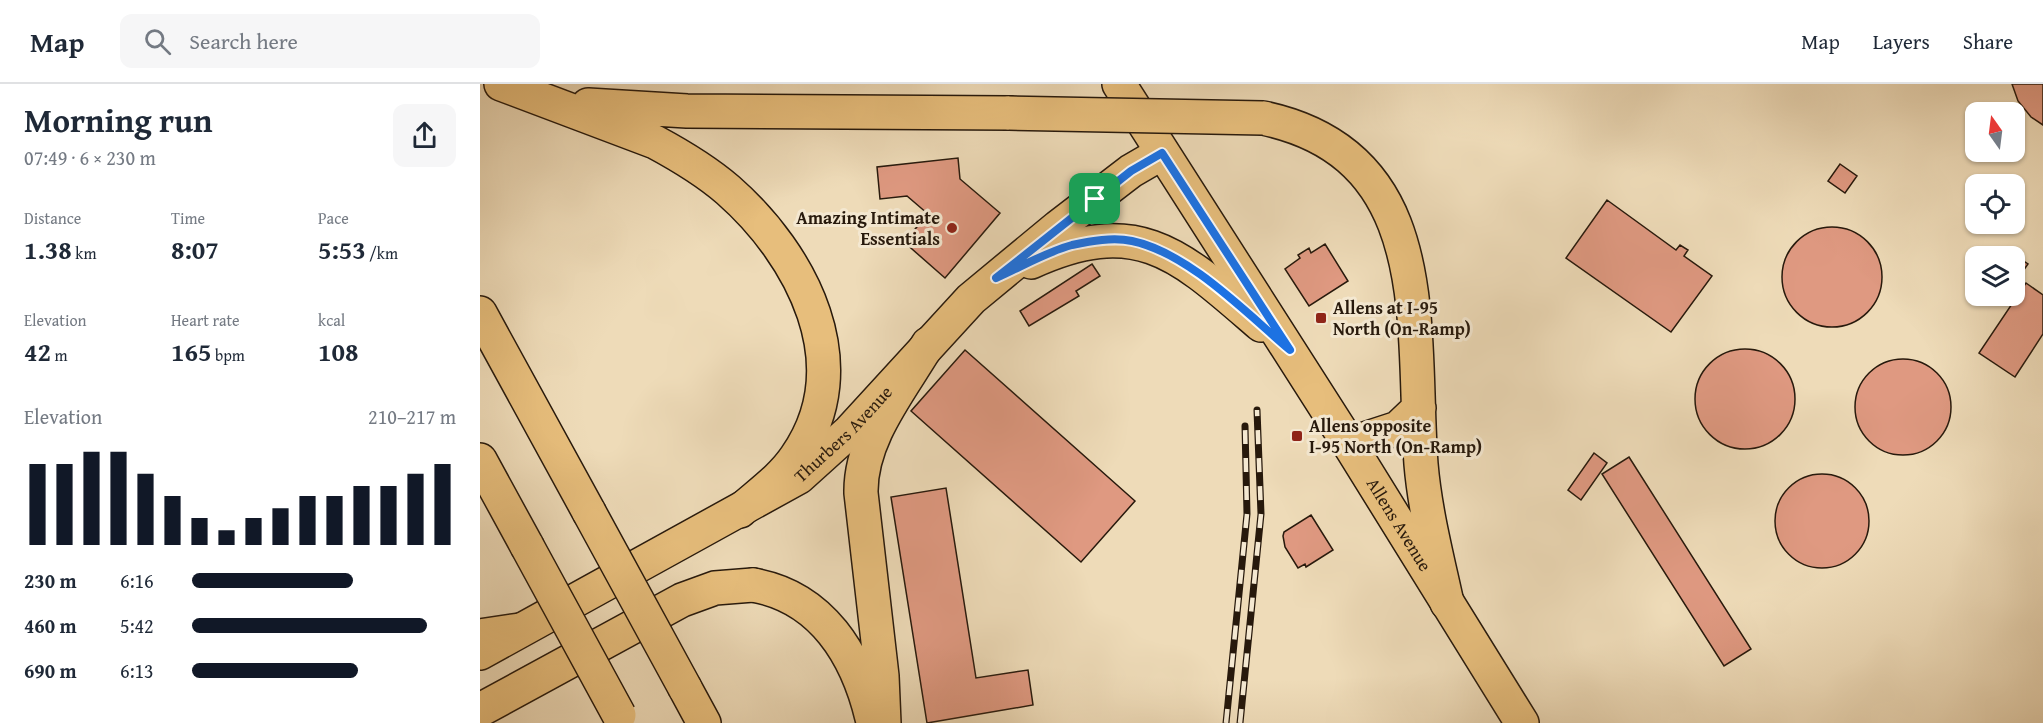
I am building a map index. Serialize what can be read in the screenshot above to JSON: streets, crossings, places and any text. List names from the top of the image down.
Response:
{
  "streets": {
    "main road": ["Thurbers Avenue", "Allens Avenue"]
  },
  "crossings": [
    ["Thurbers Avenue", "Allens Avenue"]
  ],
  "places": {
    "other": ["Amazing Intimate Essentials"],
    "transit": ["Allens at I-95 North (On-Ramp)", "Allens opposite I-95 North (On-Ramp)"]
  },
  "north": "top",
  "page": {
    "header": "Map",
    "search": "Search here",
    "nav": ["Map", "Layers", "Share"],
    "heading": ["Morning run", "07:49 · 6 × 230 m"],
    "stats": [
      ["Distance", "1.38 km"],
      ["Time", "8:07"],
      ["Pace", "5:53 /km"],
      ["Elevation", "42 m"],
      ["Heart rate", "165 bpm"],
      ["kcal", "108"]
    ],
    "chart": ["Elevation", "210–217 m"],
    "list": [
      {
        "name": "230 m",
        "note": "6:16"
      },
      {
        "name": "460 m",
        "note": "5:42"
      },
      {
        "name": "690 m",
        "note": "6:13"
      }
    ]
  }
}
